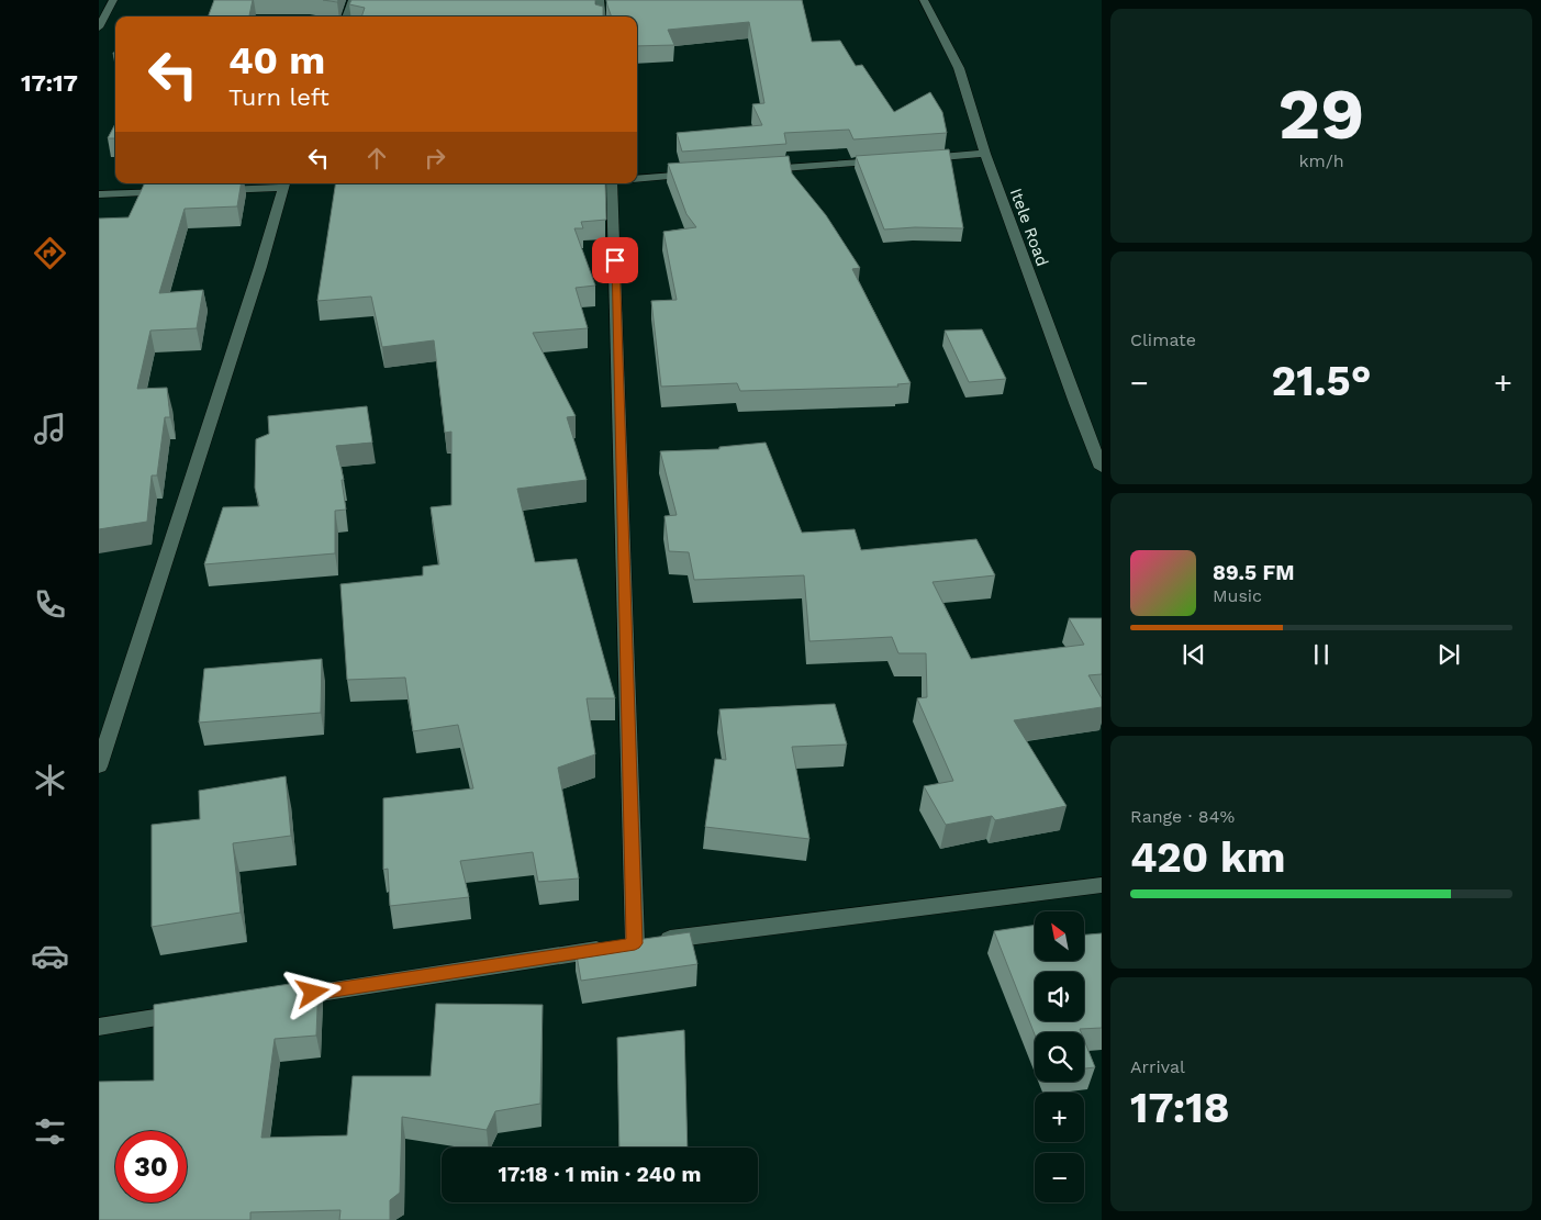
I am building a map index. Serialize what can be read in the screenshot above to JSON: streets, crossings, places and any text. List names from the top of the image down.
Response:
{
  "streets": {
    "street": ["Itele Road"]
  },
  "north": "top left",
  "page": {
    "tabs": "17:17",
    "tile": [
      ["29", "km/h"],
      "Climate",
      ["Range · 84%", "420 km"],
      ["Arrival", "17:18"]
    ],
    "turn": ["40 m", "Turn left"],
    "heat": ["−", "21.5°", "+"],
    "song": ["89.5 FM", "Music"],
    "map_buttons": ["+", "−"],
    "limit": "30",
    "trip": "17:18 · 1 min · 240 m"
  }
}
